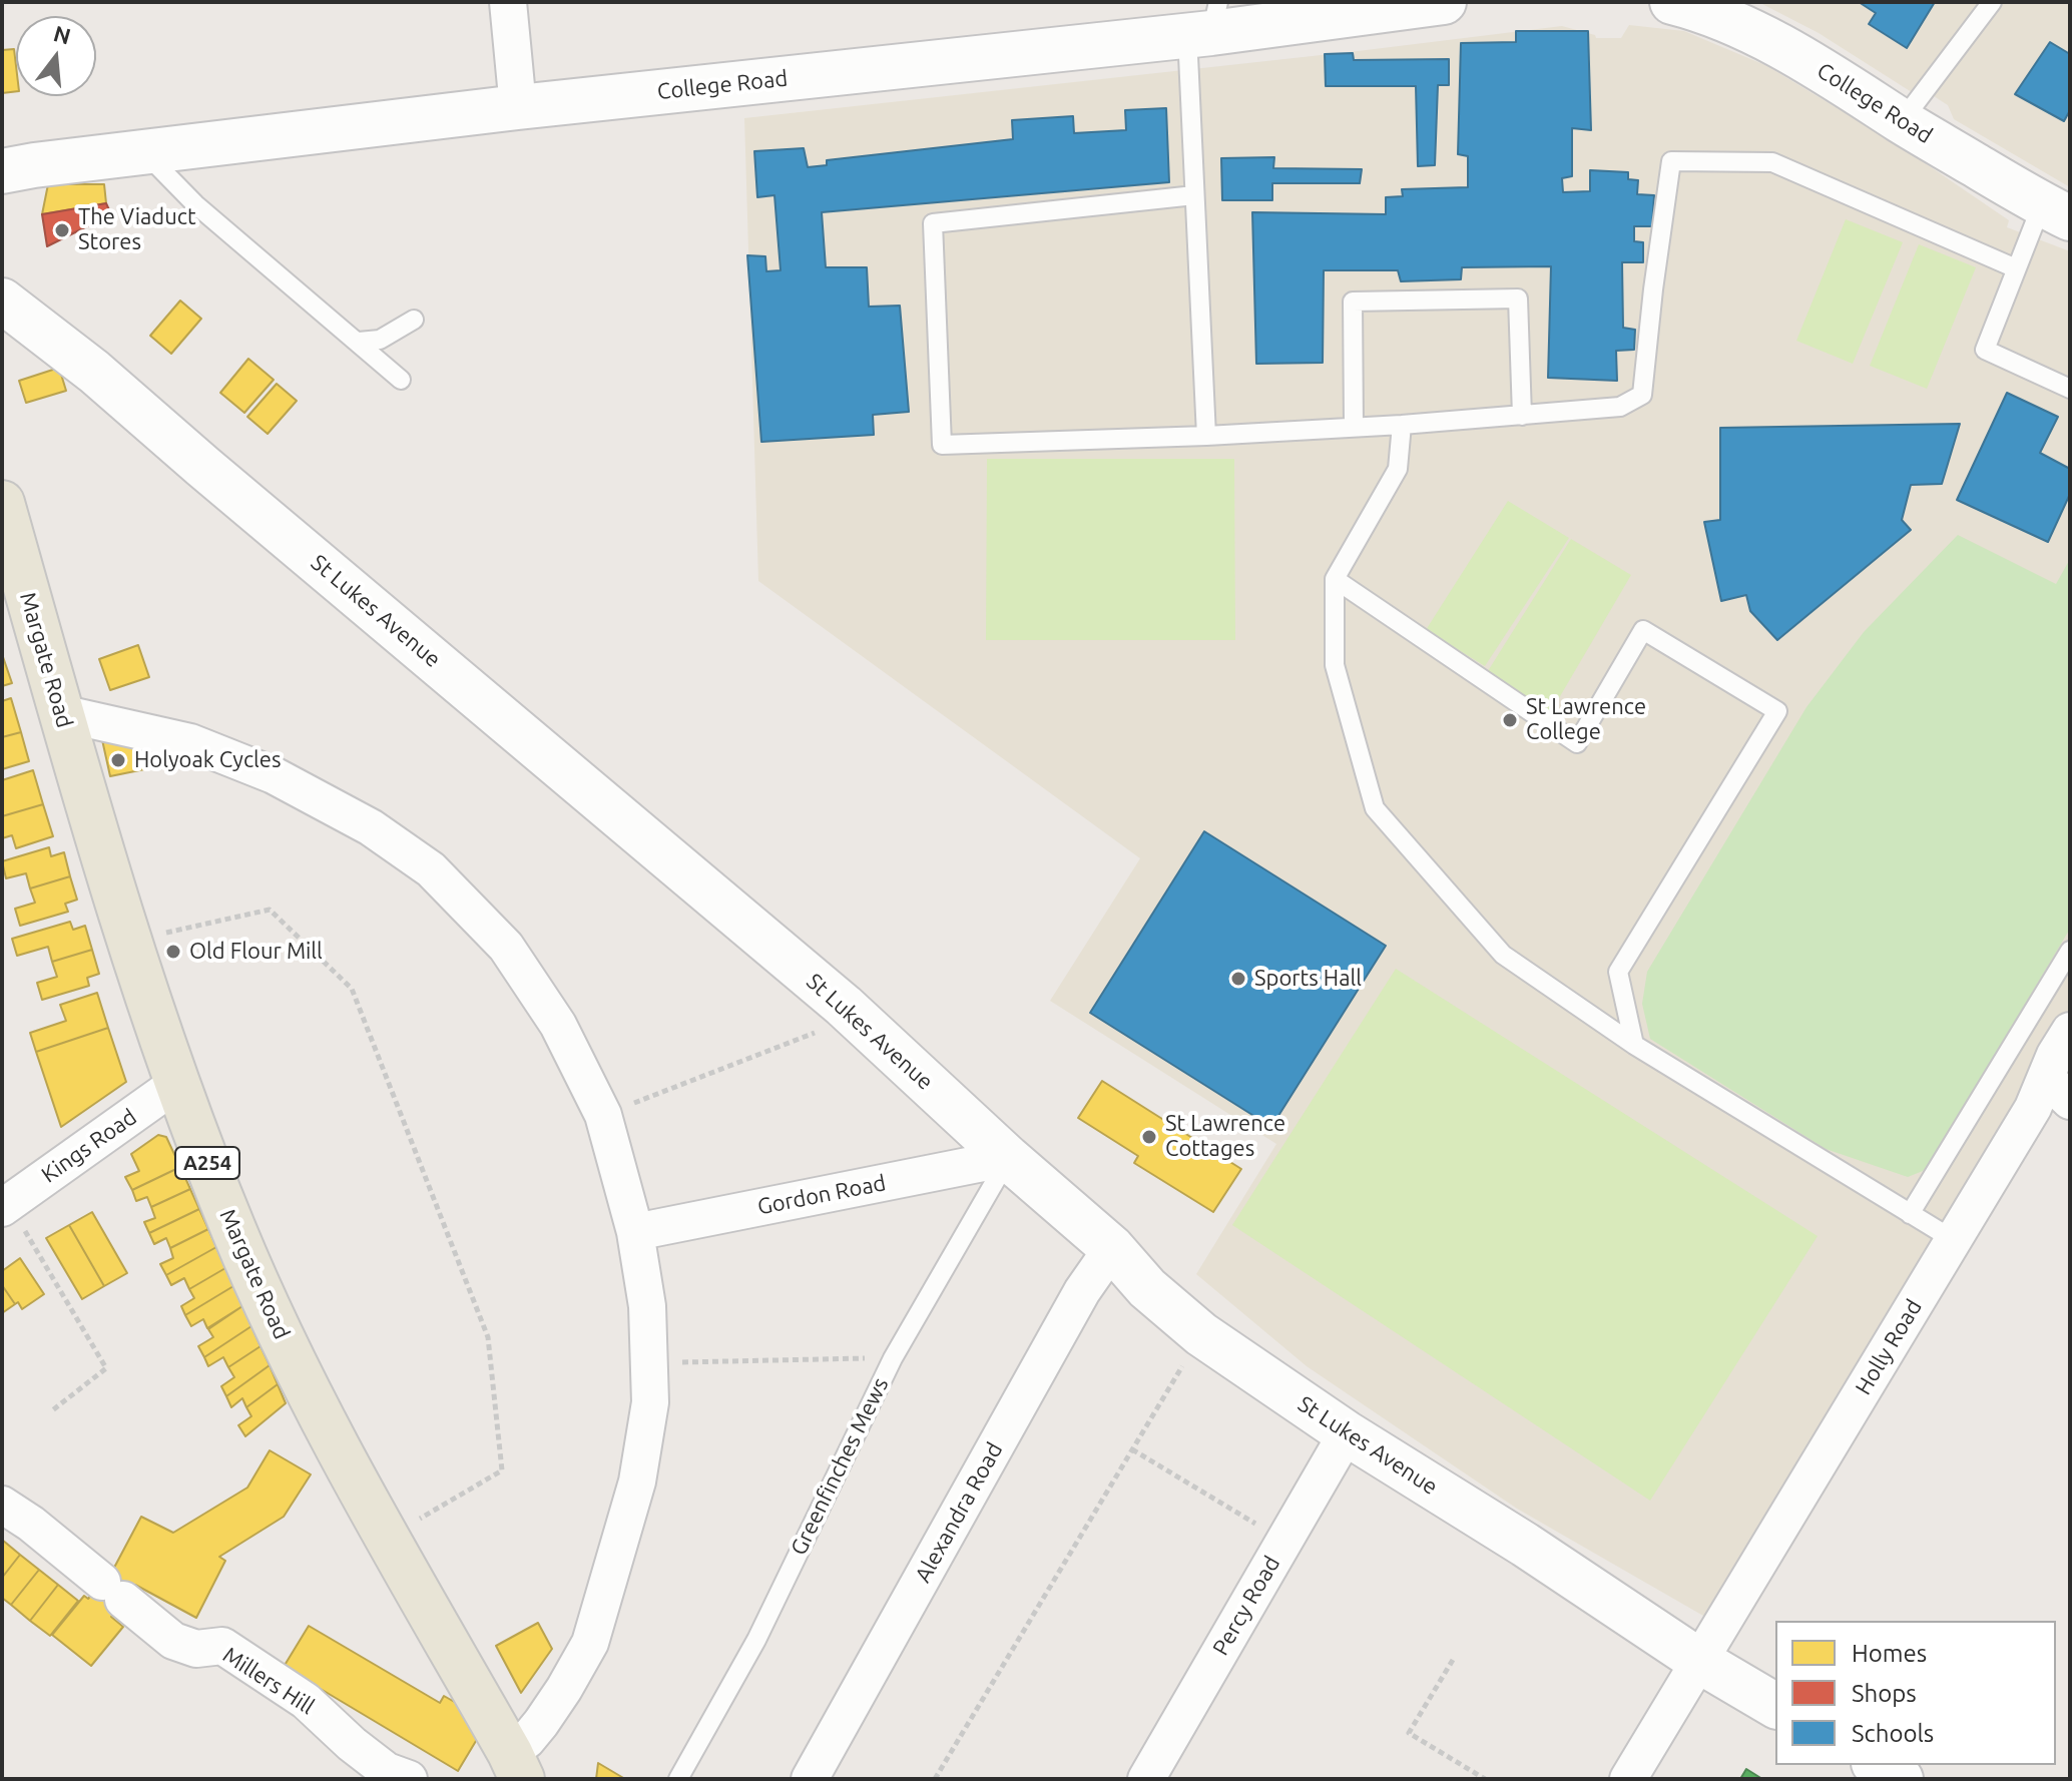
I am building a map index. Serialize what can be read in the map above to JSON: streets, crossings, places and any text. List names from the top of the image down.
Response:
{
  "streets": {
    "main road": ["Margate Road", "A254"],
    "street": [
      "College Road",
      "St Lukes Avenue",
      "Kings Road",
      "Gordon Road",
      "Holly Road",
      "Alexandra Road",
      "Percy Road",
      "Millers Hill"
    ],
    "lane": ["Greenfinches Mews"]
  },
  "crossings": [
    ["St Lukes Avenue", "Gordon Road"],
    ["St Lukes Avenue", "Holly Road"],
    ["St Lukes Avenue", "Greenfinches Mews"],
    ["St Lukes Avenue", "Alexandra Road"],
    ["St Lukes Avenue", "Percy Road"],
    ["Margate Road", "Kings Road"],
    ["Gordon Road", "Greenfinches Mews"]
  ],
  "places": [
    "The Viaduct Stores",
    "St Lawrence College",
    "Holyoak Cycles",
    "Old Flour Mill",
    "Sports Hall",
    "St Lawrence Cottages"
  ],
  "legend": ["Homes", "Shops", "Schools"],
  "north": "top"
}
